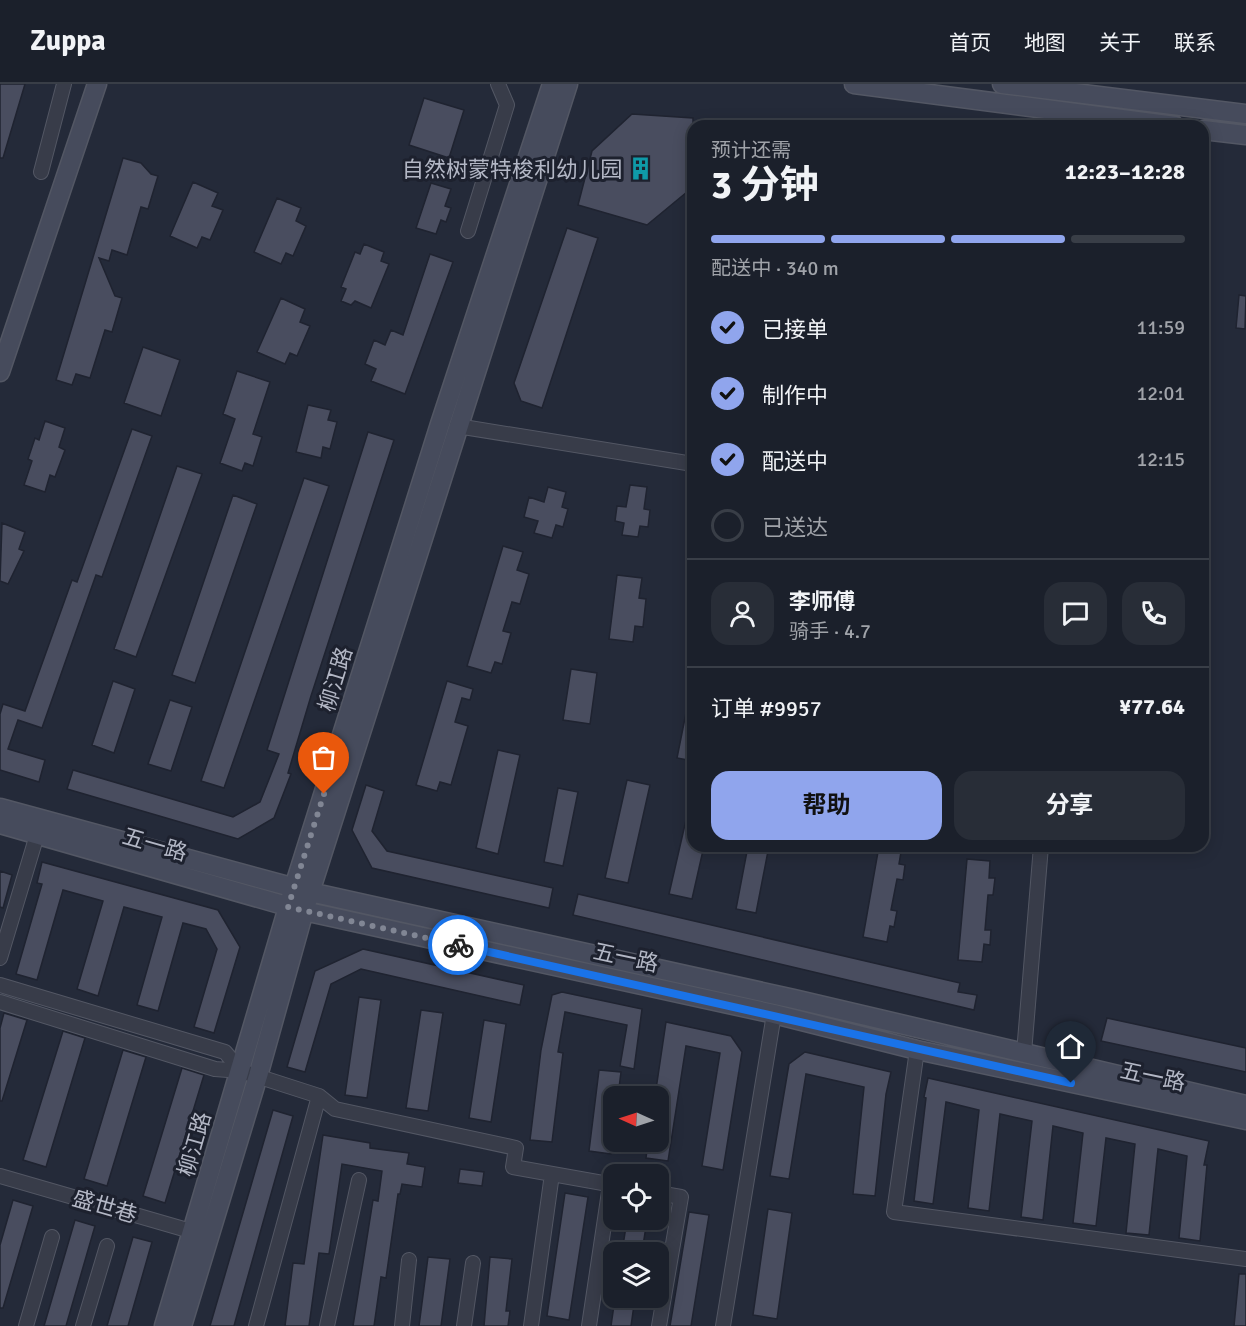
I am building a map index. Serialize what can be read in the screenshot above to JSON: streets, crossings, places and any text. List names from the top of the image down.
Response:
{
  "streets": {
    "street": ["柳江路", "五一路", "盛世巷"]
  },
  "crossings": [
    ["柳江路", "五一路"],
    ["柳江路", "盛世巷"]
  ],
  "places": {
    "building": ["自然树蒙特梭利幼儿园"]
  },
  "north": "left",
  "page": {
    "header": "Zuppa",
    "nav": [
      "首页",
      "地图",
      "关于",
      "联系"
    ],
    "heading": ["3 分钟", "预计还需", "12:23–12:28"],
    "panel": [
      "李师傅",
      "骑手 · 4.7",
      "订单 #9957",
      "¥77.64"
    ],
    "bar": "配送中 · 340 m",
    "list": [
      ["已接单", "11:59"],
      ["制作中", "12:01"],
      ["配送中", "12:15"],
      "已送达"
    ],
    "buttons": ["帮助", "分享"]
  }
}
